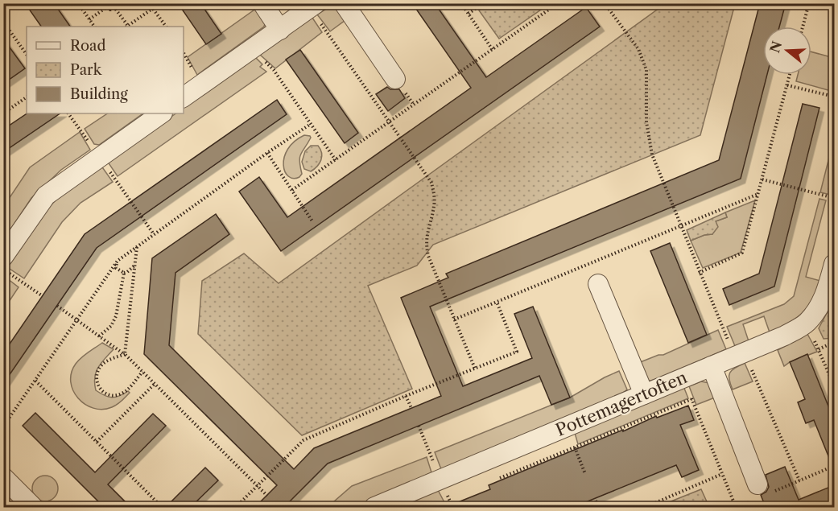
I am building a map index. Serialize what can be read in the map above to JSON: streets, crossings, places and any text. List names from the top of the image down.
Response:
{
  "streets": {
    "street": ["Pottemagertoften"]
  },
  "legend": ["Road", "Park", "Building"],
  "north": "left"
}
